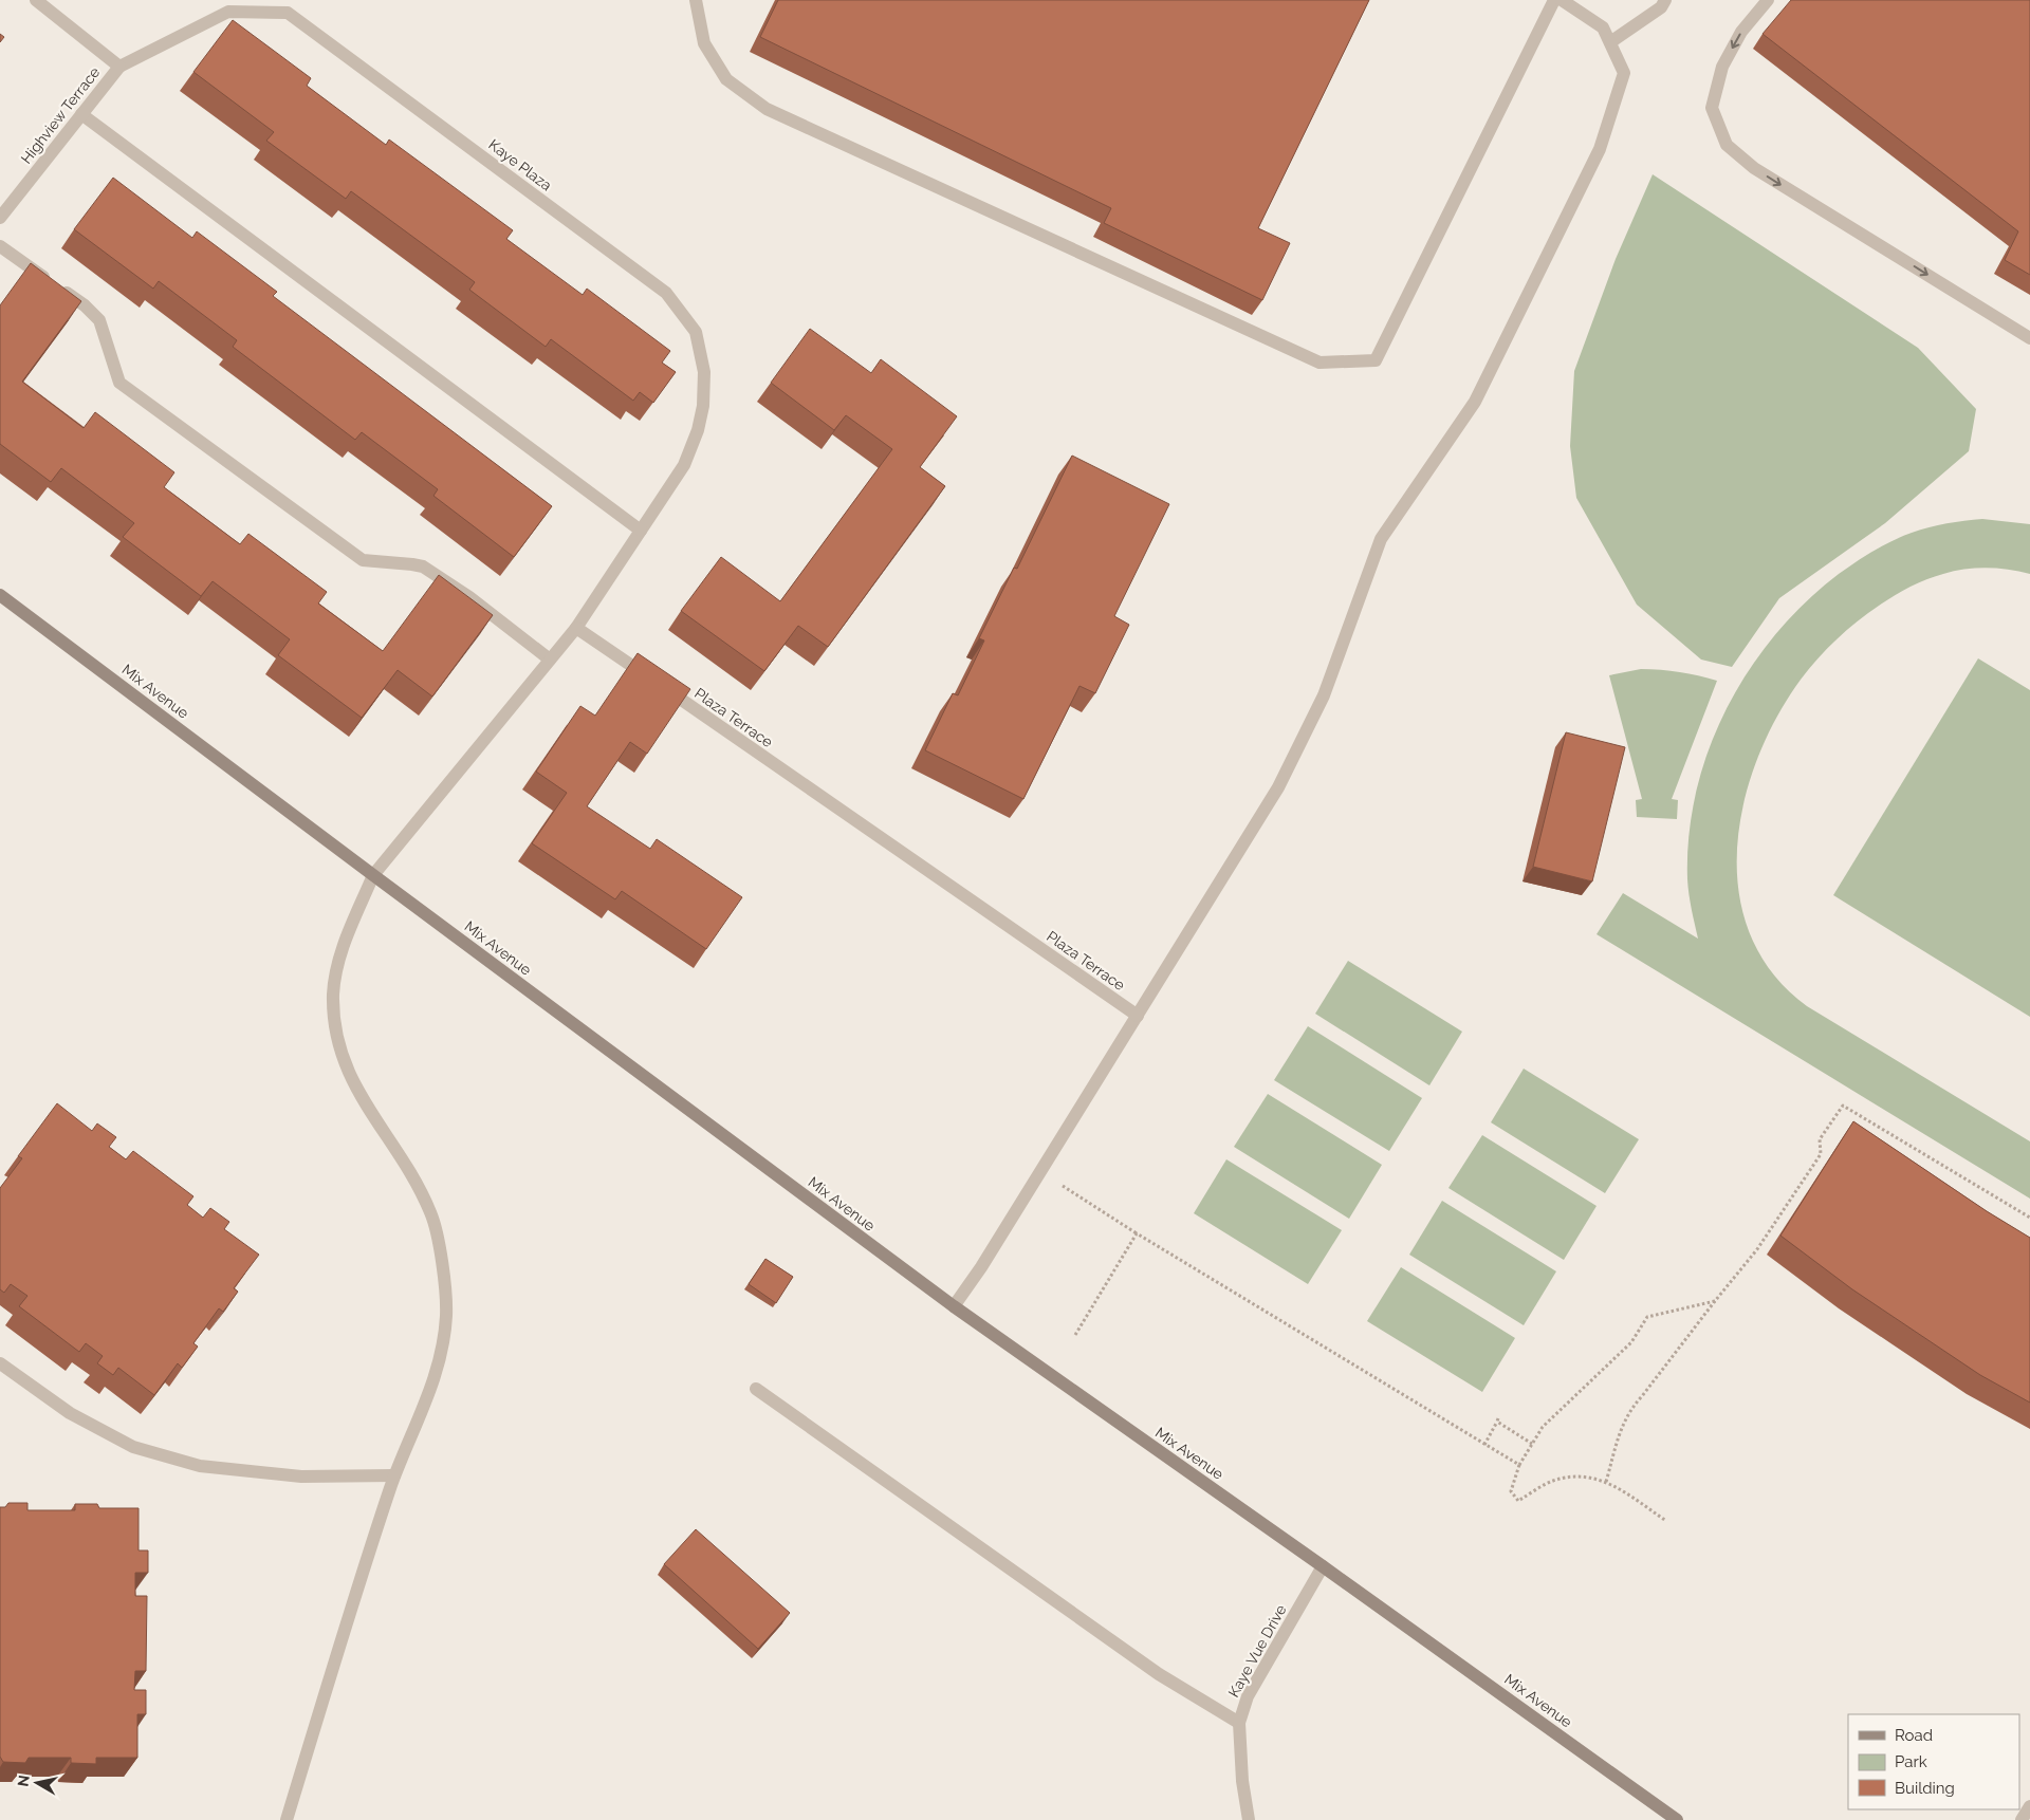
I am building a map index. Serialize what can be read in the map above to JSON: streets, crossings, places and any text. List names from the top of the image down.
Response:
{
  "streets": {
    "street": [
      "Highview Terrace",
      "Kaye Plaza",
      "Mix Avenue",
      "Plaza Terrace",
      "Kaye Vue Drive"
    ]
  },
  "crossings": [
    ["Highview Terrace", "Kaye Plaza"],
    ["Kaye Plaza", "Plaza Terrace"],
    ["Mix Avenue", "Kaye Vue Drive"]
  ],
  "legend": ["Road", "Park", "Building"],
  "north": "left"
}
